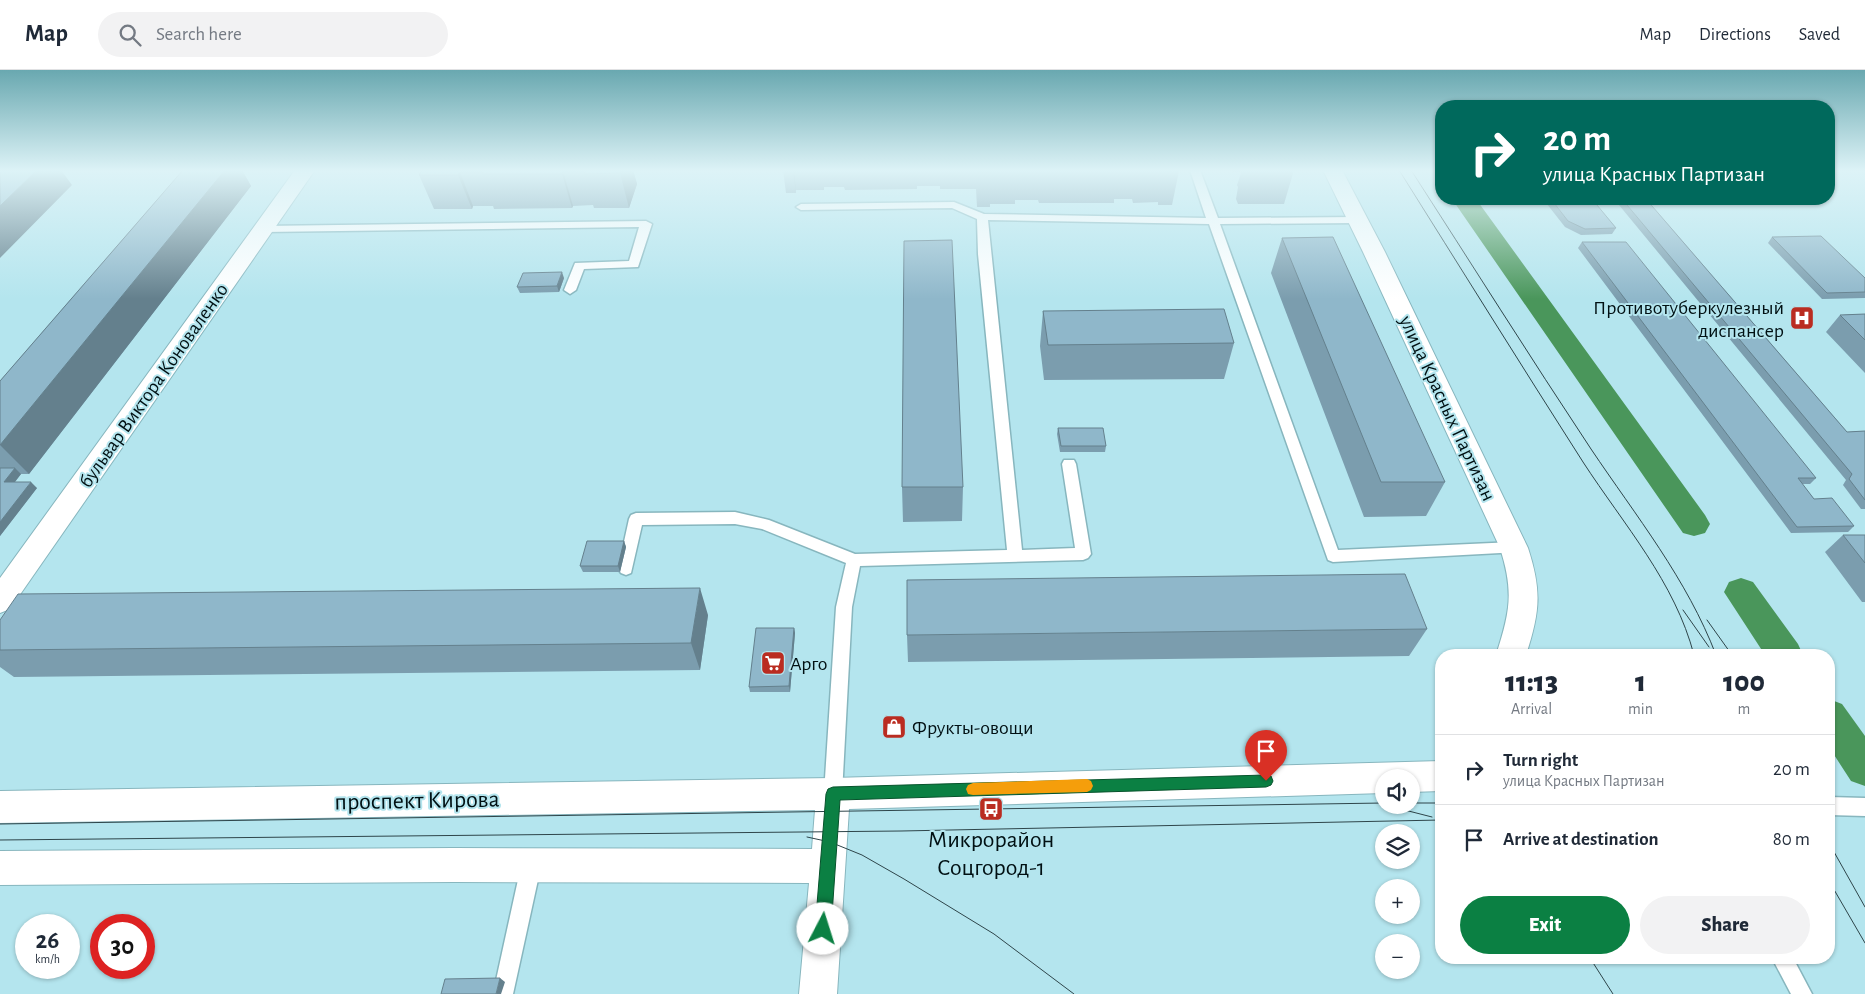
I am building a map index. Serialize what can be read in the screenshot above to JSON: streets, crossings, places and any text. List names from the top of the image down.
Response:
{
  "streets": {
    "street": ["бульвар Виктора Коноваленко", "улица Красных Партизан", "проспект Кирова"]
  },
  "places": {
    "hospital": ["Противотуберкулезный диспансер"],
    "supermarket": ["Арго"],
    "shop": ["Фрукты-овощи"],
    "bus stop": ["Микрорайон Соцгород-1"]
  },
  "page": {
    "header": "Map",
    "search": "Search here",
    "nav": ["Map", "Directions", "Saved"],
    "turn": ["20 m", "улица Красных Партизан"],
    "eta": [
      "11:13",
      "Arrival",
      "1",
      "min",
      "100",
      "m"
    ],
    "list": [
      {
        "name": "Turn right",
        "note": "улица Красных Партизан",
        "value": "20 m"
      },
      {
        "name": "Arrive at destination",
        "value": "80 m"
      }
    ],
    "map_buttons": ["+", "−"],
    "buttons": ["Exit", "Share"],
    "speed": "26 km/h",
    "limit": "30"
  }
}
